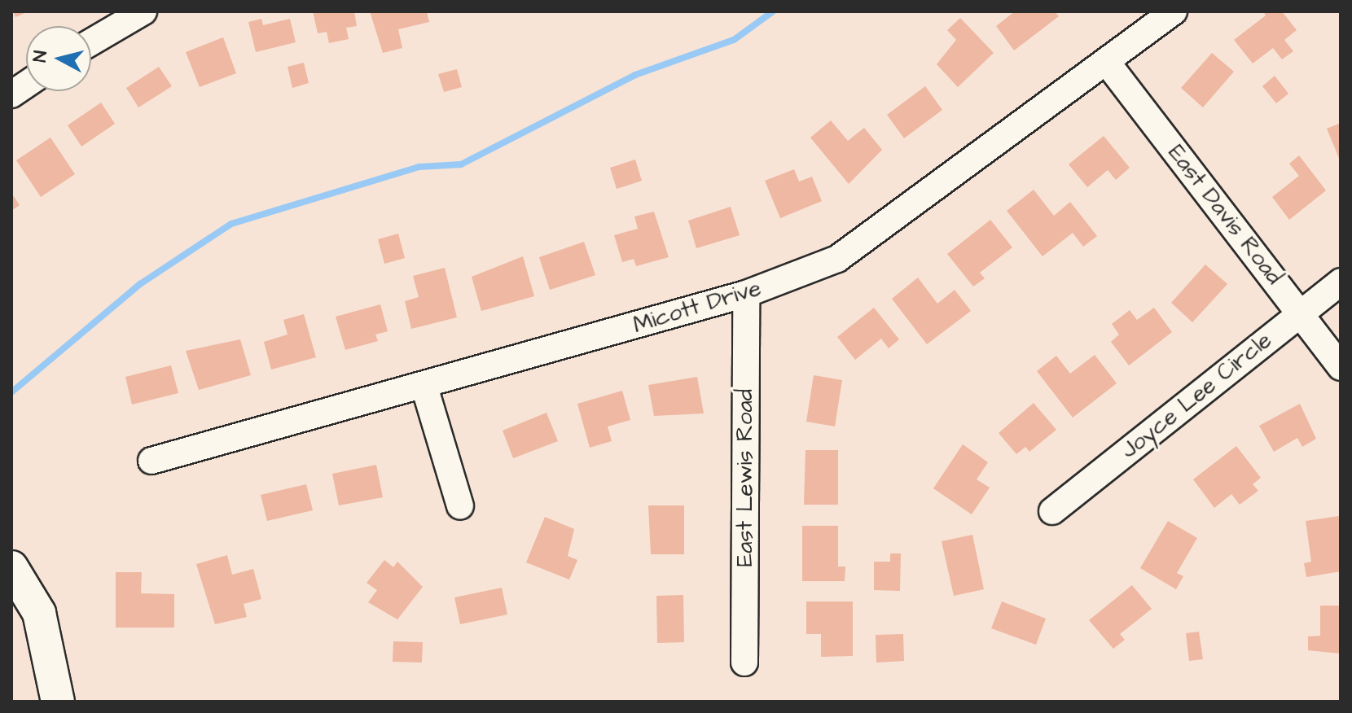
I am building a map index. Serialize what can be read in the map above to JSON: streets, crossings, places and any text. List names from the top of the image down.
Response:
{
  "streets": {
    "street": [
      "East Davis Road",
      "Micott Drive",
      "Joyce Lee Circle",
      "East Lewis Road"
    ]
  },
  "crossings": [
    ["East Davis Road", "Micott Drive"],
    ["East Davis Road", "Joyce Lee Circle"],
    ["Micott Drive", "East Lewis Road"]
  ],
  "north": "left"
}
